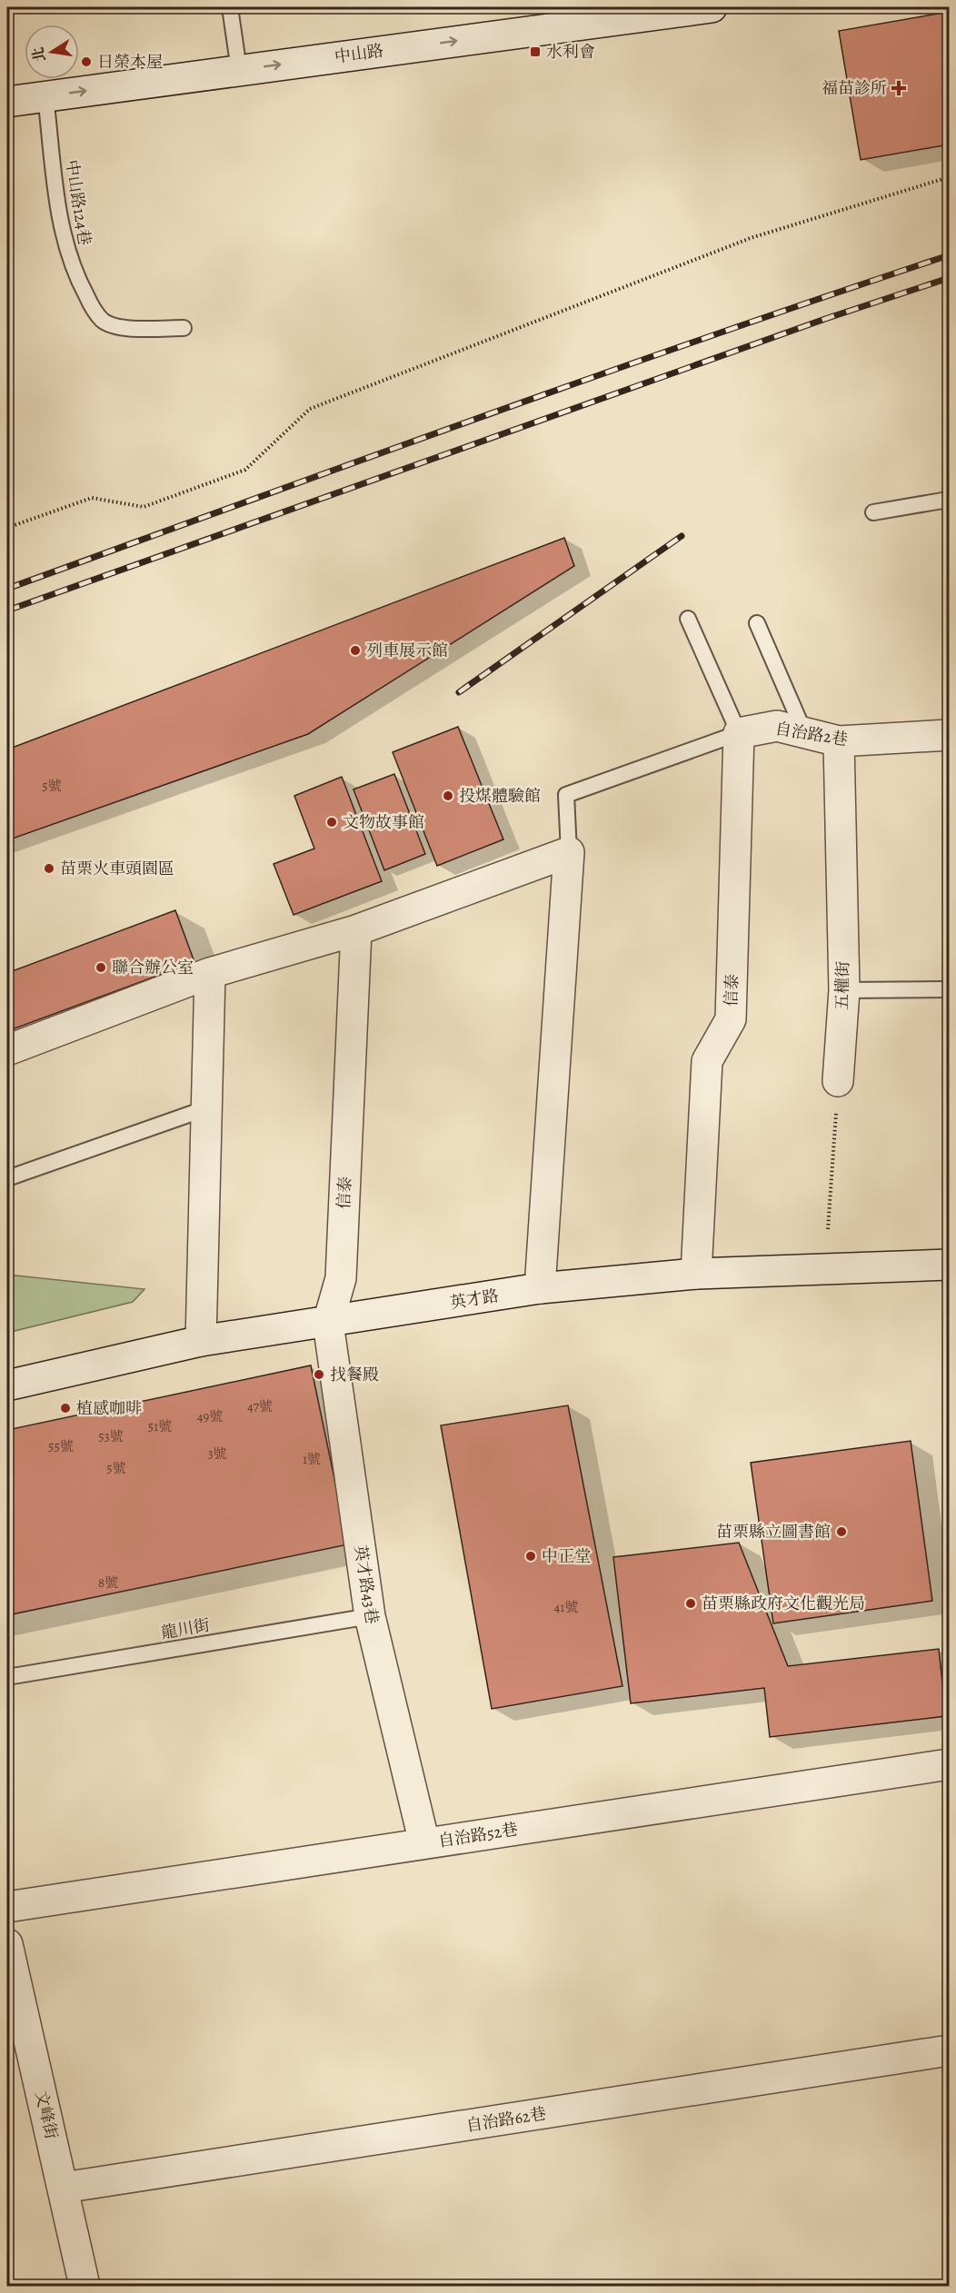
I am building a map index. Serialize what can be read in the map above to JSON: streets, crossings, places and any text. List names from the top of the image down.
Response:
{
  "streets": {
    "street": [
      "中山路",
      "自治路2巷",
      "五權街",
      "信泰",
      "英才路",
      "英才路43巷",
      "自治路52巷",
      "文峰街",
      "自治路62巷"
    ],
    "lane": ["中山路124巷", "龍川街"]
  },
  "crossings": [
    ["中山路", "中山路124巷"],
    ["自治路2巷", "五權街"],
    ["自治路2巷", "信泰"],
    ["信泰", "英才路"],
    ["信泰", "英才路43巷"],
    ["英才路", "英才路43巷"],
    ["英才路43巷", "龍川街"],
    ["英才路43巷", "自治路52巷"],
    ["文峰街", "自治路62巷"]
  ],
  "one_way": ["中山路"],
  "places": {
    "transit": ["水利會"],
    "other": [
      "日榮本屋",
      "列車展示館",
      "投煤體驗館",
      "文物故事館",
      "苗栗火車頭園區",
      "聯合辦公室",
      "找餐殿",
      "植感咖啡",
      "苗栗縣立圖書館",
      "中正堂",
      "苗栗縣政府文化觀光局"
    ],
    "health": ["福苗診所"]
  },
  "house_numbers": [
    "5號",
    "47號",
    "49號",
    "51號",
    "53號",
    "55號",
    "3號",
    "1號",
    "5號",
    "8號",
    "41號"
  ],
  "north": "left"
}
